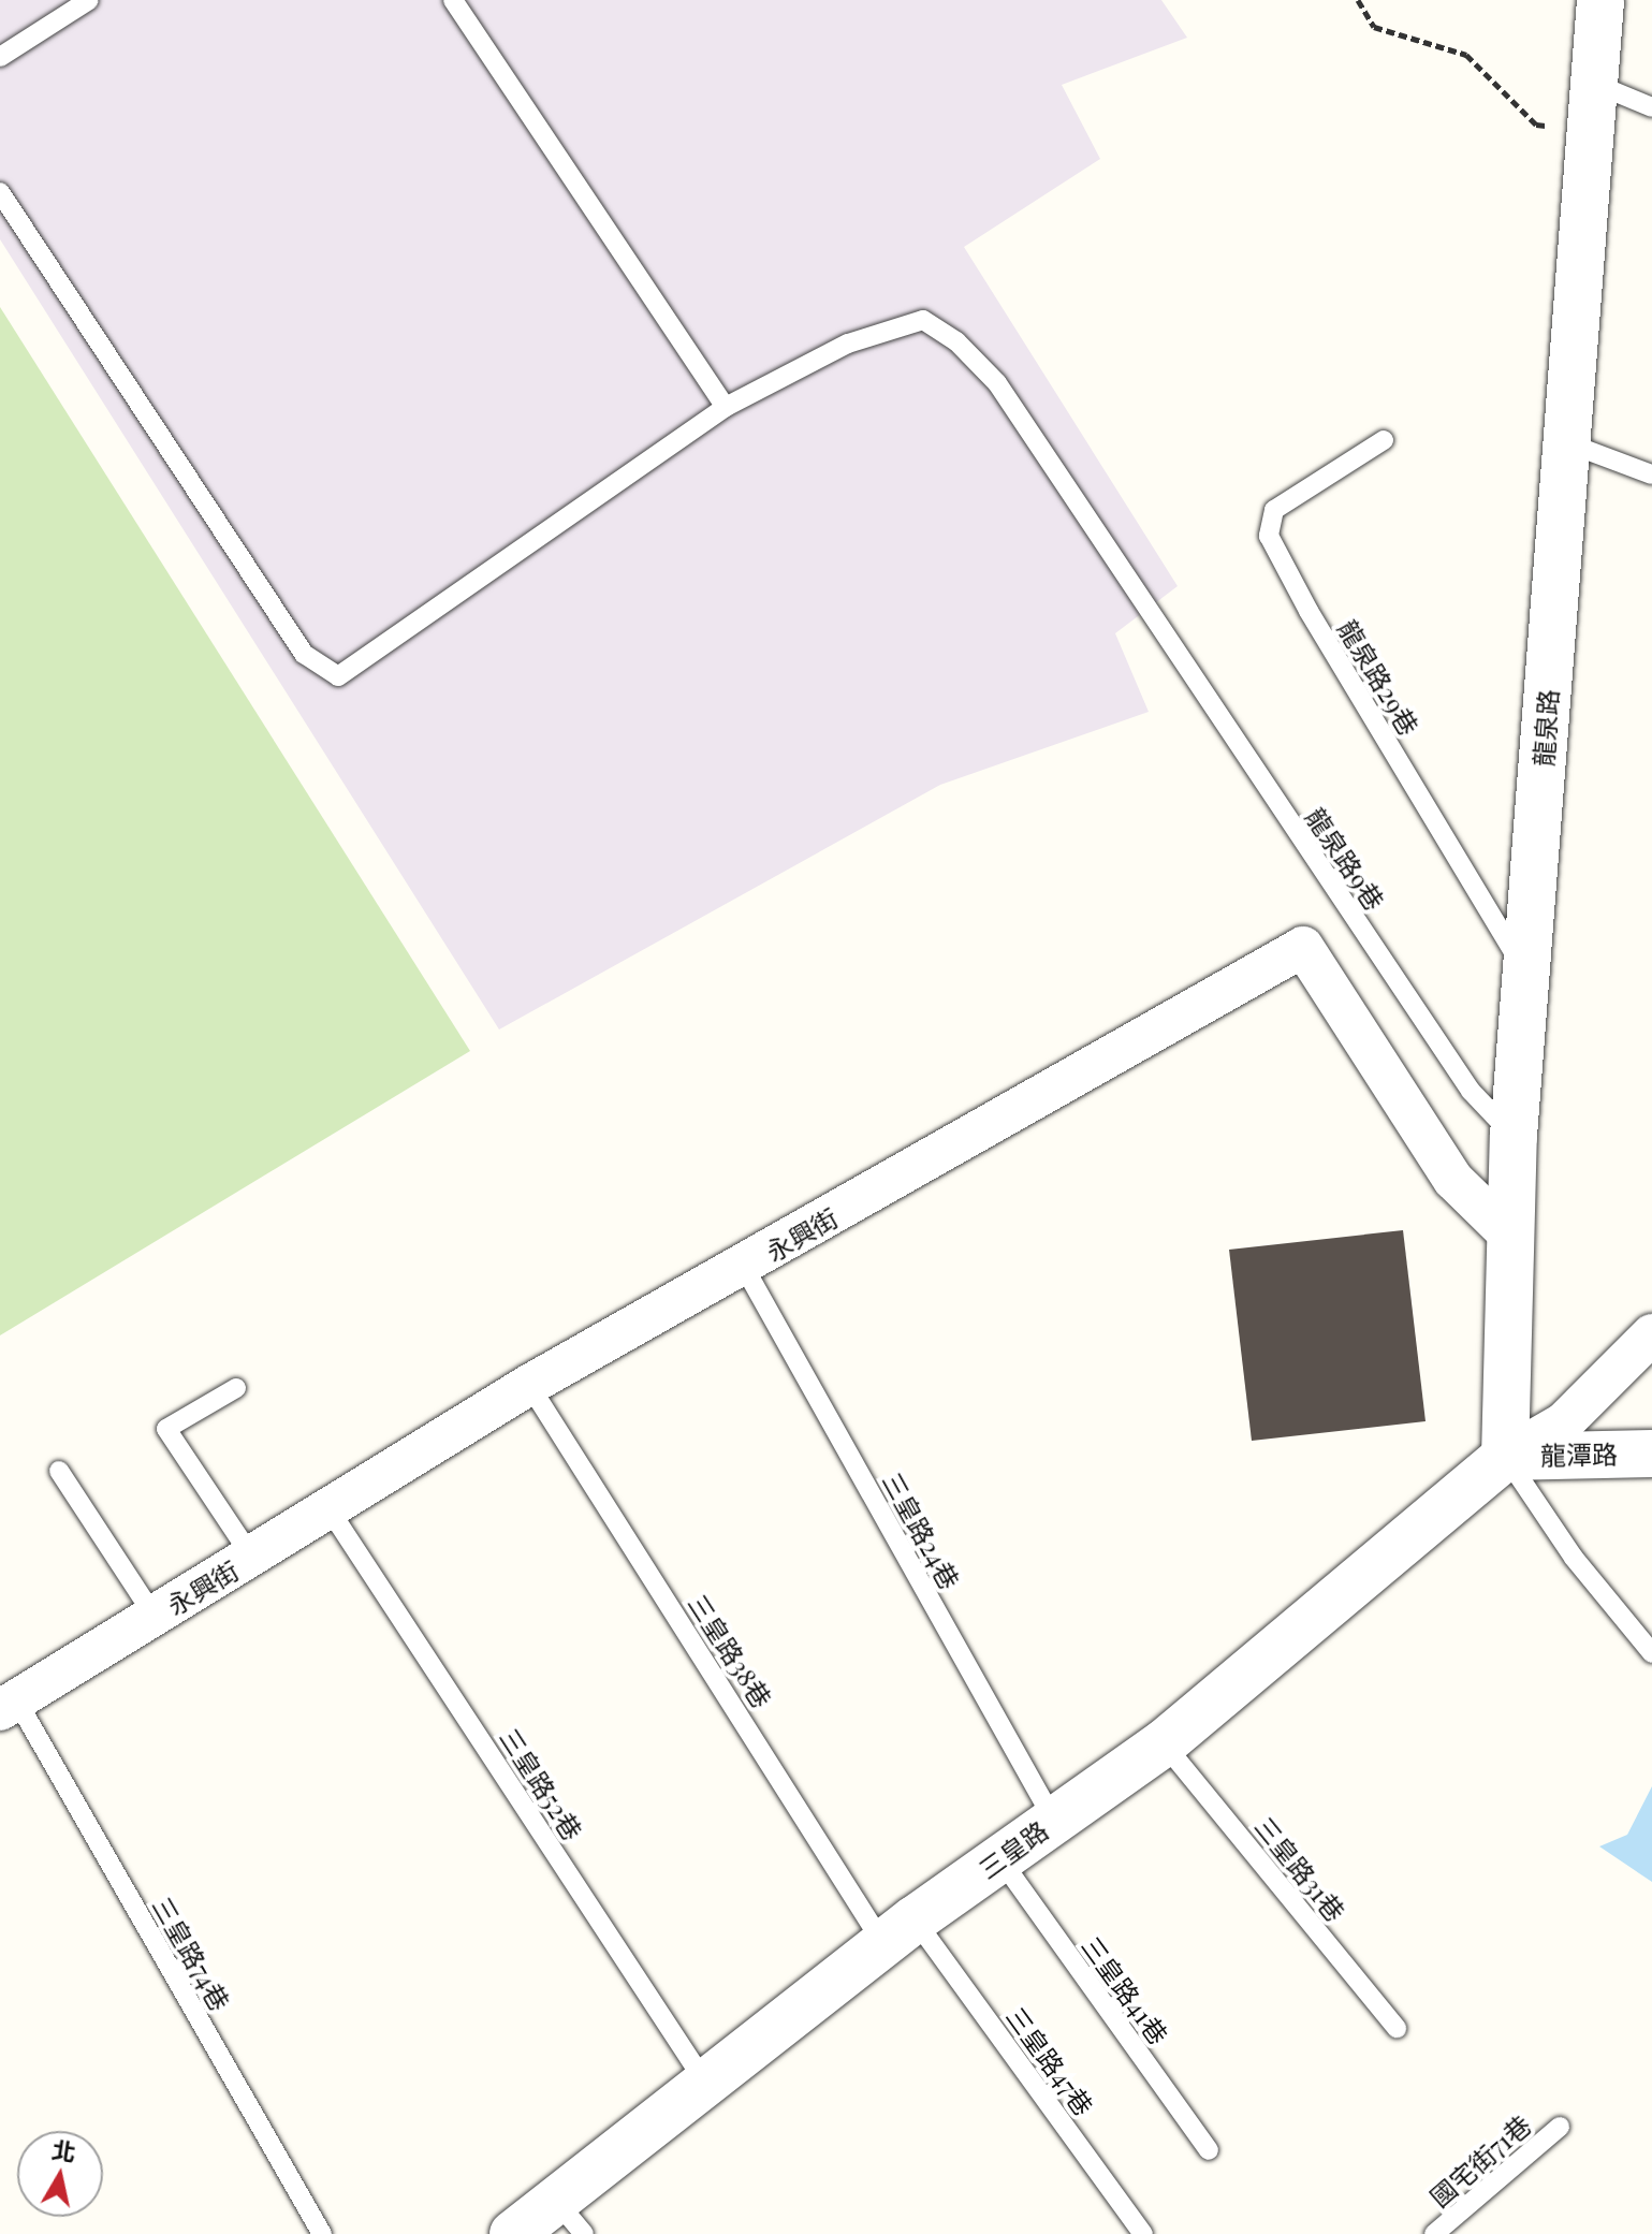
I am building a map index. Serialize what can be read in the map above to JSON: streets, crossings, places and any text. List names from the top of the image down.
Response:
{
  "streets": {
    "street": [
      "龍泉路",
      "永興街",
      "龍潭路",
      "三皇路"
    ],
    "lane": [
      "龍泉路29巷",
      "龍泉路9巷",
      "三皇路24巷",
      "三皇路38巷",
      "三皇路52巷",
      "三皇路31巷",
      "三皇路74巷",
      "三皇路41巷",
      "三皇路47巷",
      "國宅街71巷"
    ]
  },
  "crossings": [
    ["龍泉路29巷", "龍泉路"],
    ["龍泉路", "龍泉路9巷"],
    ["龍泉路", "永興街"],
    ["龍泉路", "龍潭路"],
    ["龍泉路", "三皇路"],
    ["永興街", "三皇路24巷"],
    ["永興街", "三皇路38巷"],
    ["永興街", "三皇路52巷"],
    ["永興街", "三皇路74巷"],
    ["龍潭路", "三皇路"],
    ["三皇路24巷", "三皇路"],
    ["三皇路38巷", "三皇路"],
    ["三皇路38巷", "三皇路47巷"],
    ["三皇路52巷", "三皇路"],
    ["三皇路", "三皇路31巷"],
    ["三皇路", "三皇路41巷"],
    ["三皇路", "三皇路47巷"]
  ],
  "north": "top"
}
